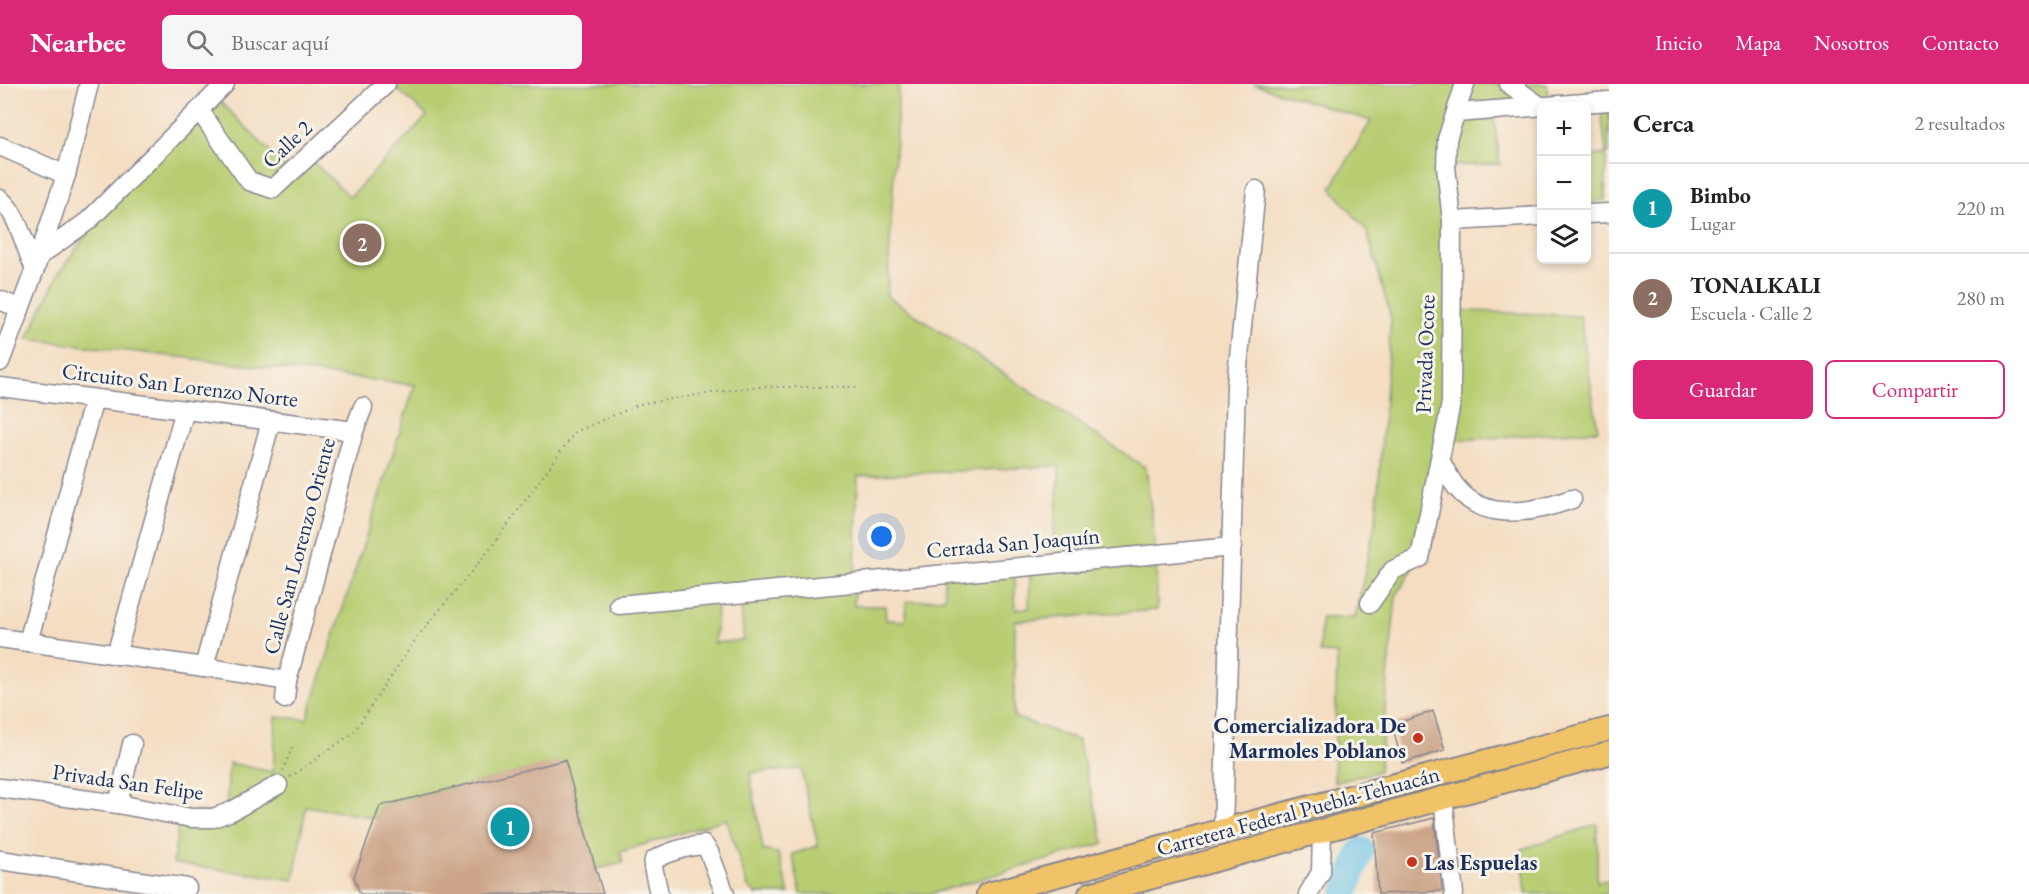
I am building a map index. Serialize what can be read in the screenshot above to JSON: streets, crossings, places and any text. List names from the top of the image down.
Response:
{
  "streets": {
    "main road": ["Carretera Federal Puebla-Tehuacán"],
    "street": [
      "Calle 2",
      "Privada Ocote",
      "Circuito San Lorenzo Norte",
      "Cerrada San Joaquín",
      "Calle San Lorenzo Oriente",
      "Privada San Felipe"
    ]
  },
  "crossings": [
    ["Circuito San Lorenzo Norte", "Calle San Lorenzo Oriente"]
  ],
  "places": ["Comercializadora De Marmoles Poblanos", "Las Espuelas"],
  "page": {
    "header": "Nearbee",
    "search": "Buscar aquí",
    "nav": [
      "Inicio",
      "Mapa",
      "Nosotros",
      "Contacto"
    ],
    "heading": ["Cerca", "2 resultados"],
    "map_buttons": ["+", "−"],
    "list": [
      {
        "mark": "1",
        "name": "Bimbo",
        "note": "Lugar",
        "value": "220 m"
      },
      {
        "mark": "2",
        "name": "TONALKALI",
        "note": "Escuela · Calle 2",
        "value": "280 m"
      }
    ],
    "pins": ["2", "1"],
    "buttons": ["Guardar", "Compartir"]
  }
}
